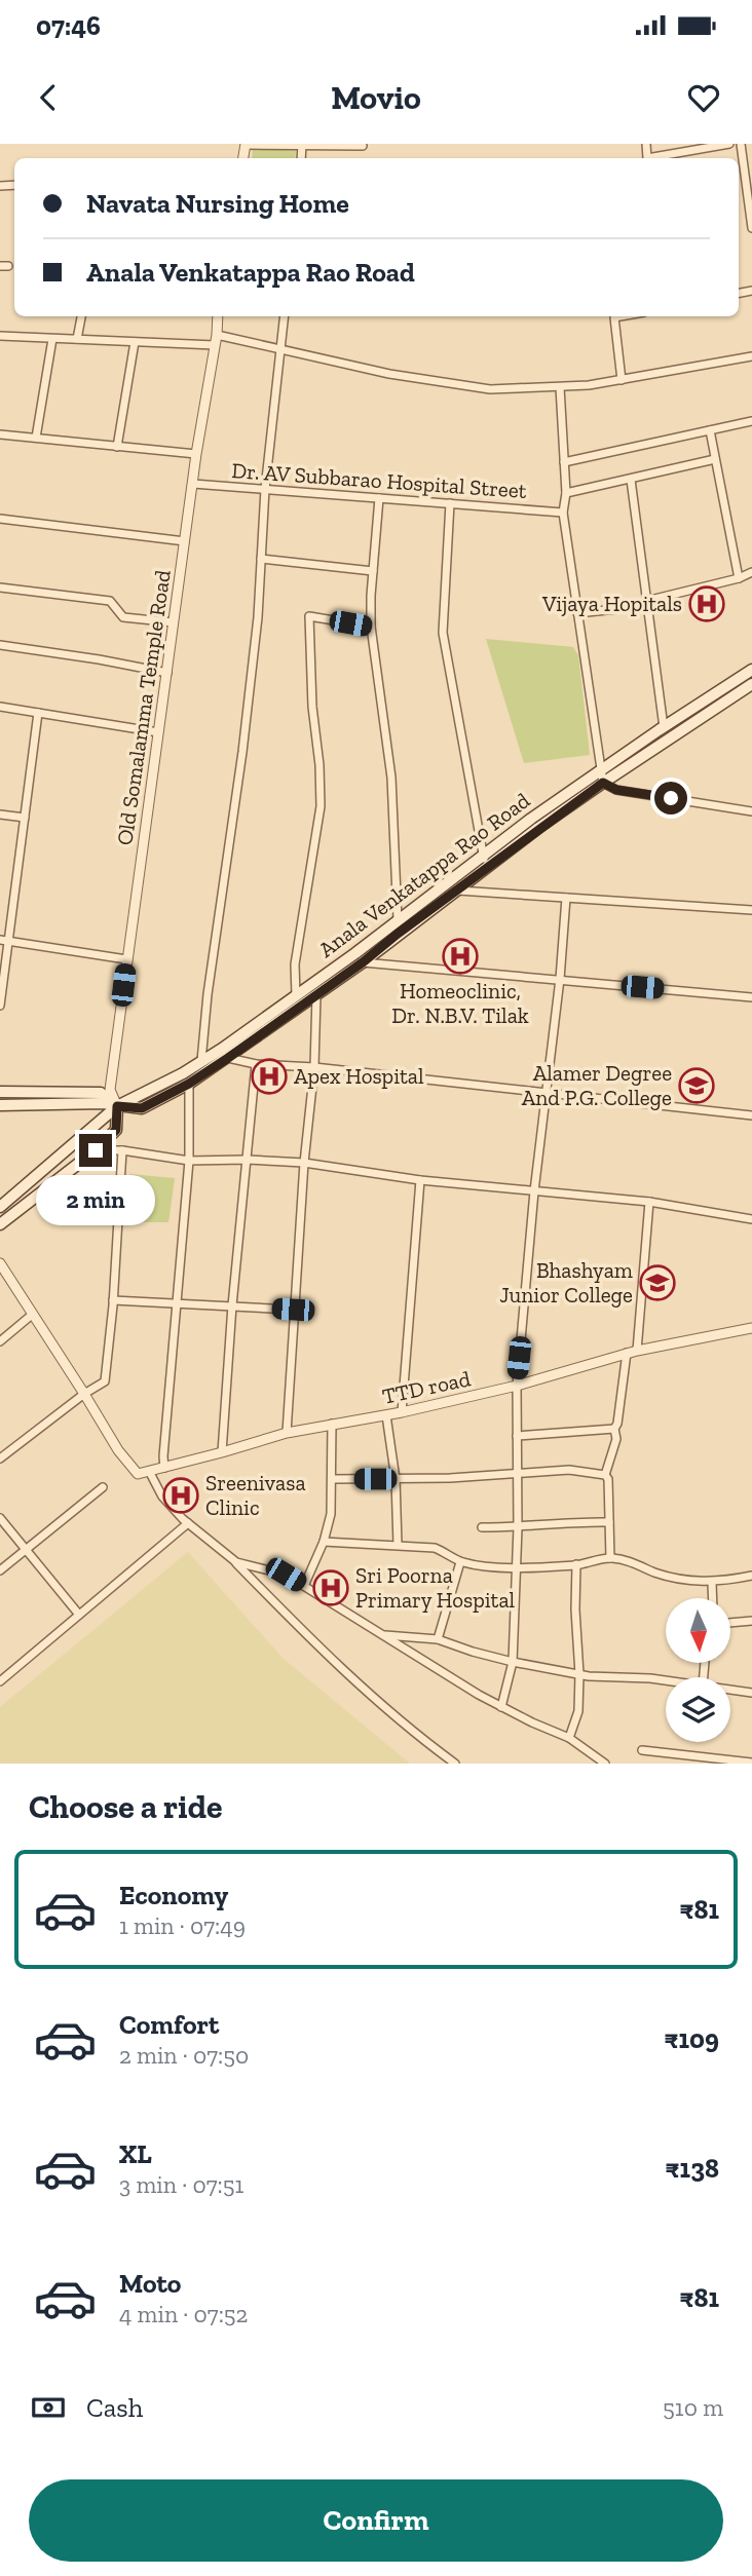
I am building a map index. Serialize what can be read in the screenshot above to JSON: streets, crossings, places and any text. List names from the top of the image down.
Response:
{
  "streets": {
    "main road": ["Anala Venkatappa Rao Road"],
    "street": ["Dr. AV Subbarao Hospital Street", "Old Somalamma Temple Road", "TTD road"]
  },
  "crossings": [
    ["Dr. AV Subbarao Hospital Street", "Old Somalamma Temple Road"],
    ["Old Somalamma Temple Road", "Anala Venkatappa Rao Road"]
  ],
  "places": {
    "hospital": [
      "Vijaya Hopitals",
      "Homeoclinic, Dr. N.B.V. Tilak",
      "Apex Hospital",
      "Sreenivasa Clinic",
      "Sri Poorna Primary Hospital"
    ],
    "school or university": ["Alamer Degree And P.G. College", "Bhashyam Junior College"]
  },
  "north": "bottom",
  "page": {
    "status": "07:46",
    "header": "Movio",
    "banner": ["Navata Nursing Home", "Anala Venkatappa Rao Road"],
    "bubble": "2 min",
    "heading": "Choose a ride",
    "list": [
      {
        "name": "Economy",
        "note": "1 min · 07:49",
        "value": "₹81"
      },
      {
        "name": "Comfort",
        "note": "2 min · 07:50",
        "value": "₹109"
      },
      {
        "name": "XL",
        "note": "3 min · 07:51",
        "value": "₹138"
      },
      {
        "name": "Moto",
        "note": "4 min · 07:52",
        "value": "₹81"
      }
    ],
    "pay": ["Cash", "510 m"],
    "buttons": "Confirm"
  }
}
